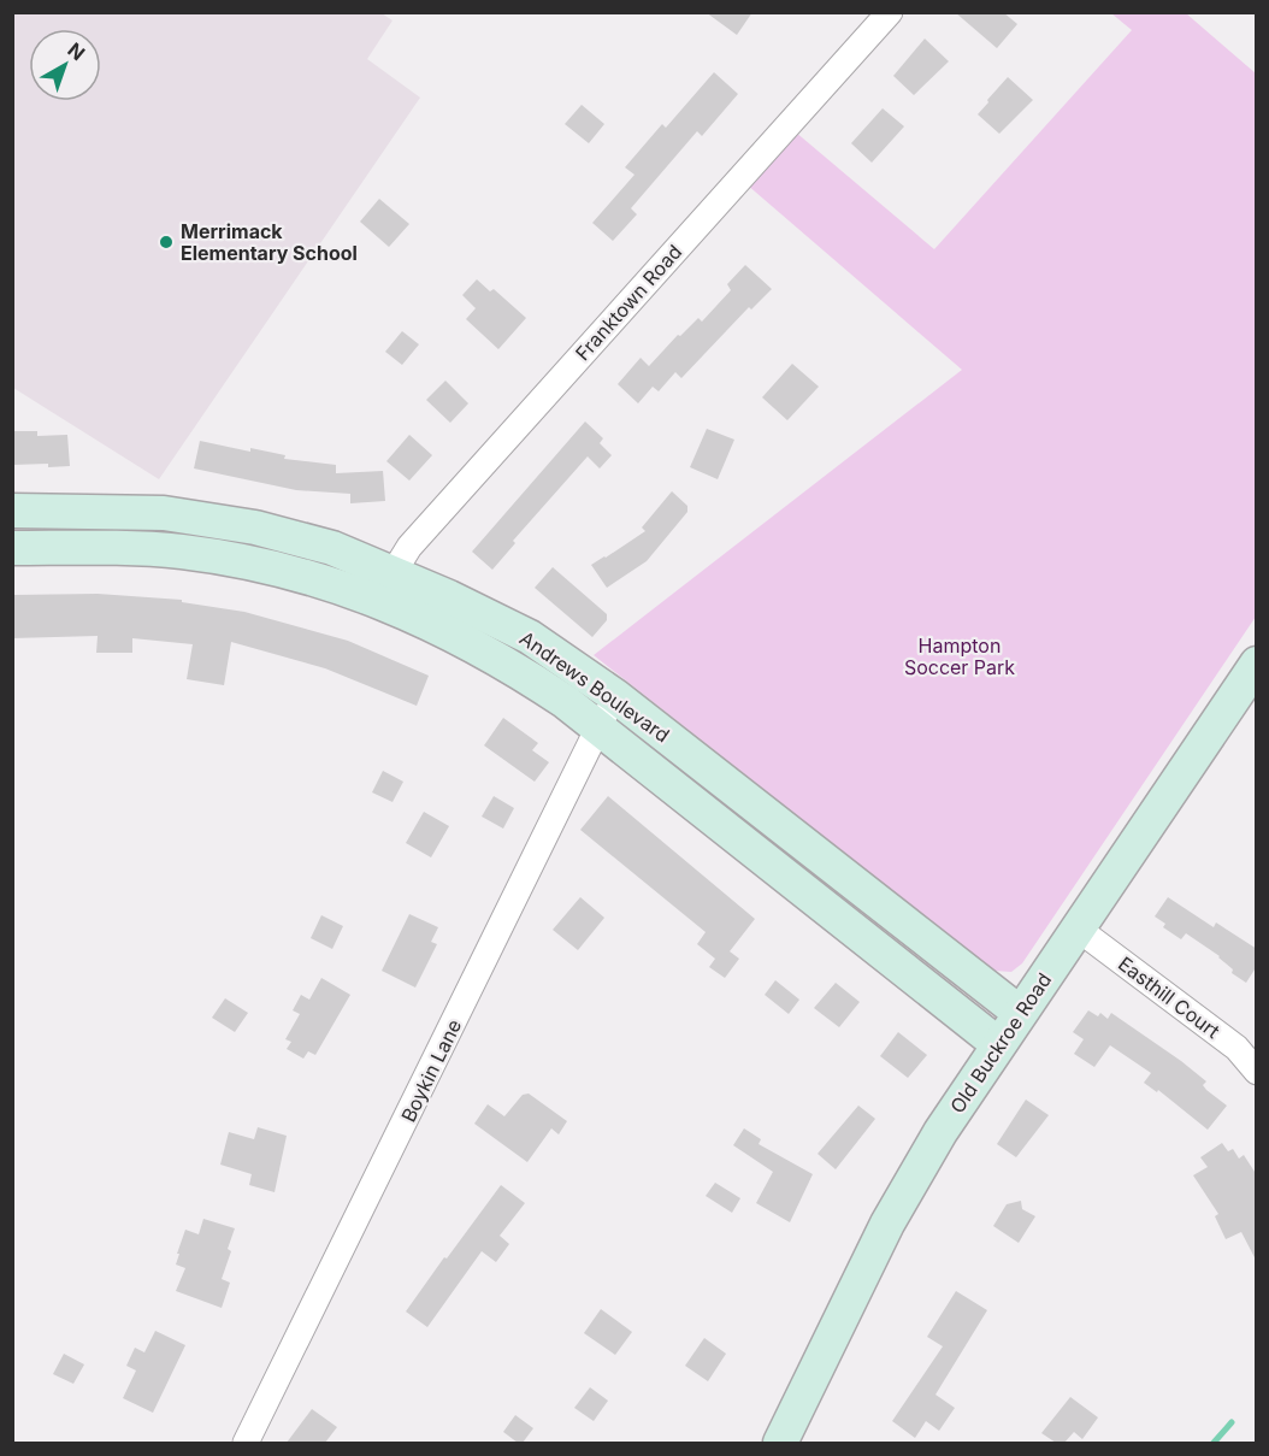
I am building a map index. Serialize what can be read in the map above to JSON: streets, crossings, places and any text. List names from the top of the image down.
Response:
{
  "streets": {
    "street": [
      "Franktown Road",
      "Andrews Boulevard",
      "Easthill Court",
      "Old Buckroe Road",
      "Boykin Lane"
    ]
  },
  "crossings": [
    ["Franktown Road", "Andrews Boulevard"],
    ["Andrews Boulevard", "Old Buckroe Road"],
    ["Andrews Boulevard", "Boykin Lane"],
    ["Easthill Court", "Old Buckroe Road"]
  ],
  "parks": ["Hampton Soccer Park"],
  "places": ["Merrimack Elementary School"],
  "north": "top right"
}
